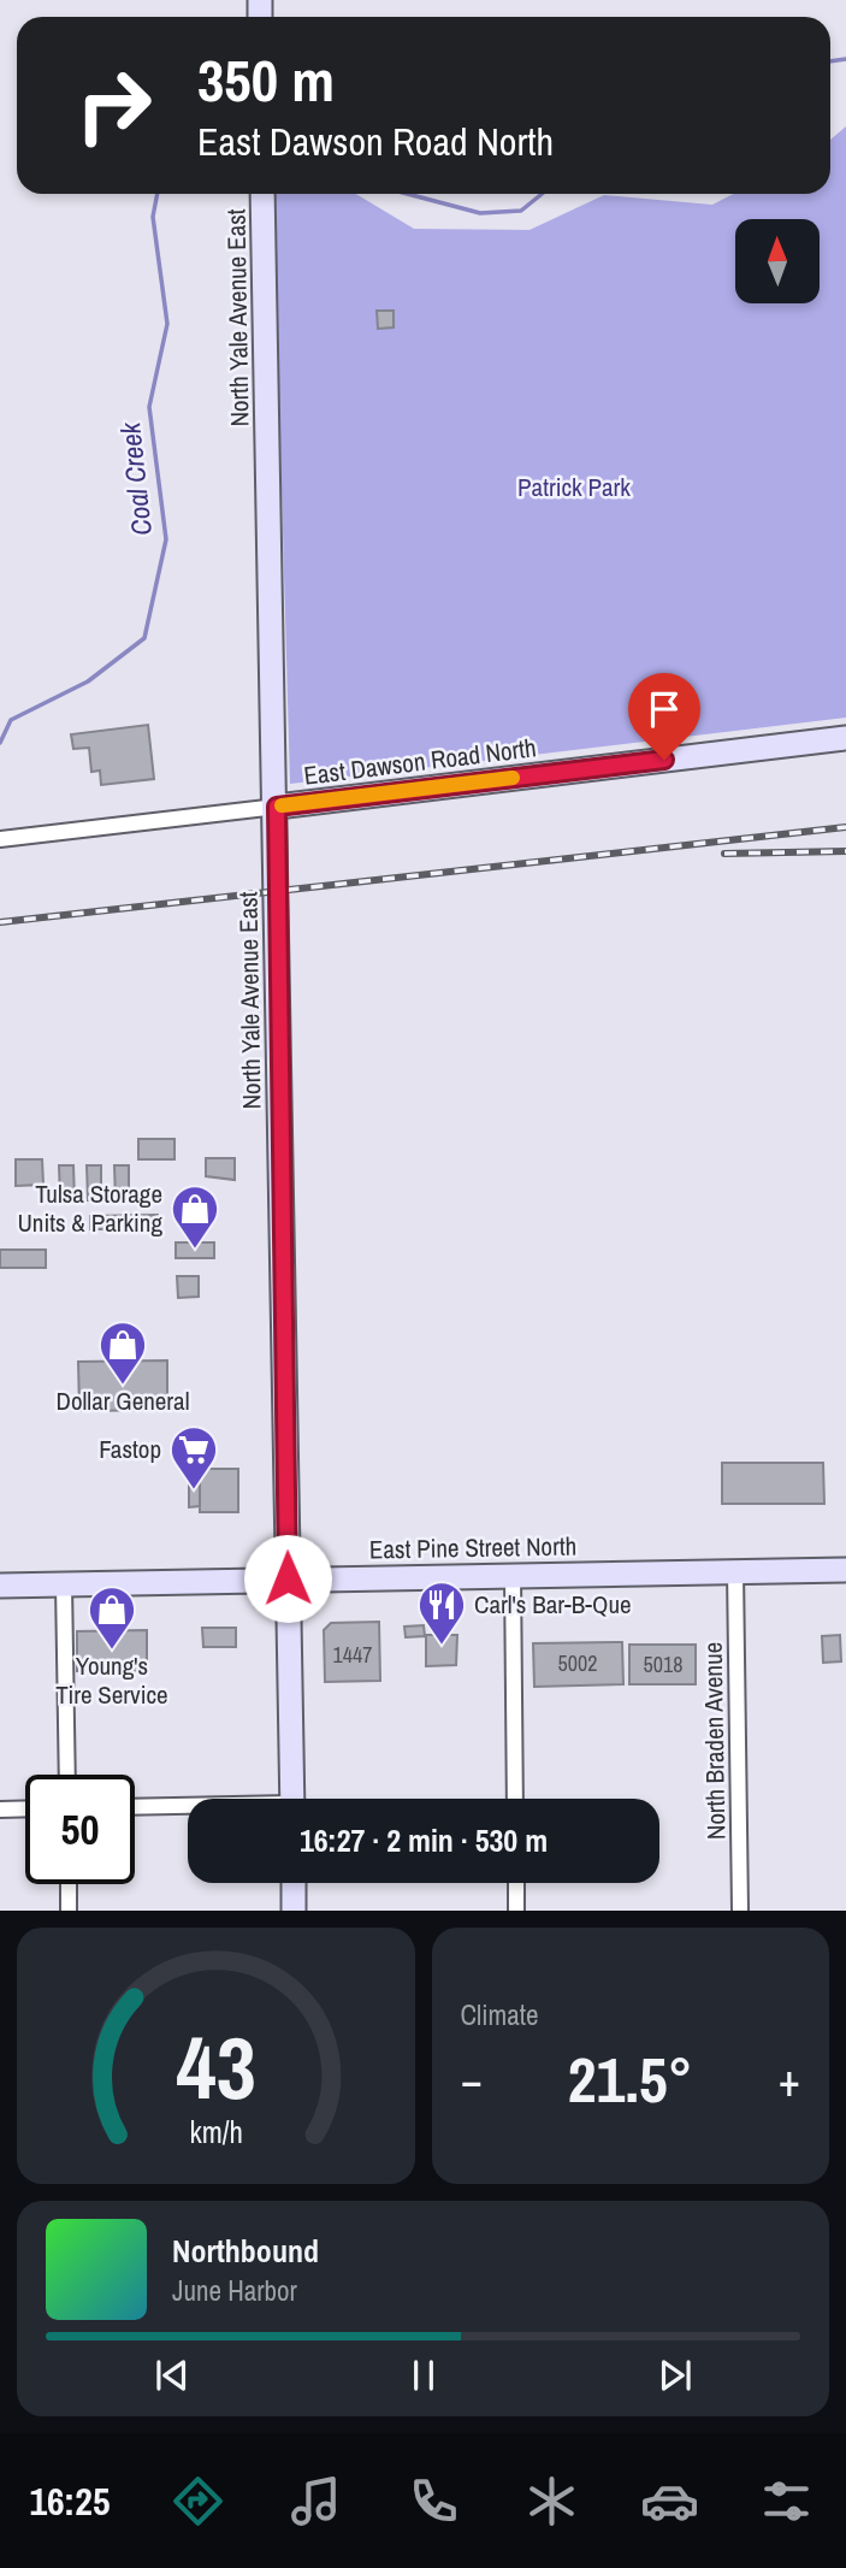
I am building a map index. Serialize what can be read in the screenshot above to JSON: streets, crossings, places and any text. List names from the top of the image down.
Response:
{
  "streets": {
    "main road": ["North Yale Avenue East", "East Dawson Road North", "East Pine Street North"],
    "street": ["North Braden Avenue"]
  },
  "crossings": [
    ["North Yale Avenue East", "East Dawson Road North"],
    ["North Yale Avenue East", "East Pine Street North"],
    ["East Pine Street North", "North Braden Avenue"]
  ],
  "water": ["Coal Creek"],
  "parks": ["Patrick Park"],
  "places": {
    "shop": ["Tulsa Storage Units & Parking", "Dollar General", "Young's Tire Service"],
    "supermarket": ["Fastop"],
    "restaurant": ["Carl's Bar-B-Que"]
  },
  "house_numbers": ["1447", "5002", "5018"],
  "north": "top",
  "page": {
    "turn": ["350 m", "East Dawson Road North"],
    "limit": "50",
    "trip": "16:27 · 2 min · 530 m",
    "tile": "Climate",
    "heat": ["−", "21.5°", "+"],
    "song": ["Northbound", "June Harbor"],
    "tabs": "16:25",
    "gauge": ["43", "km/h"]
  }
}
